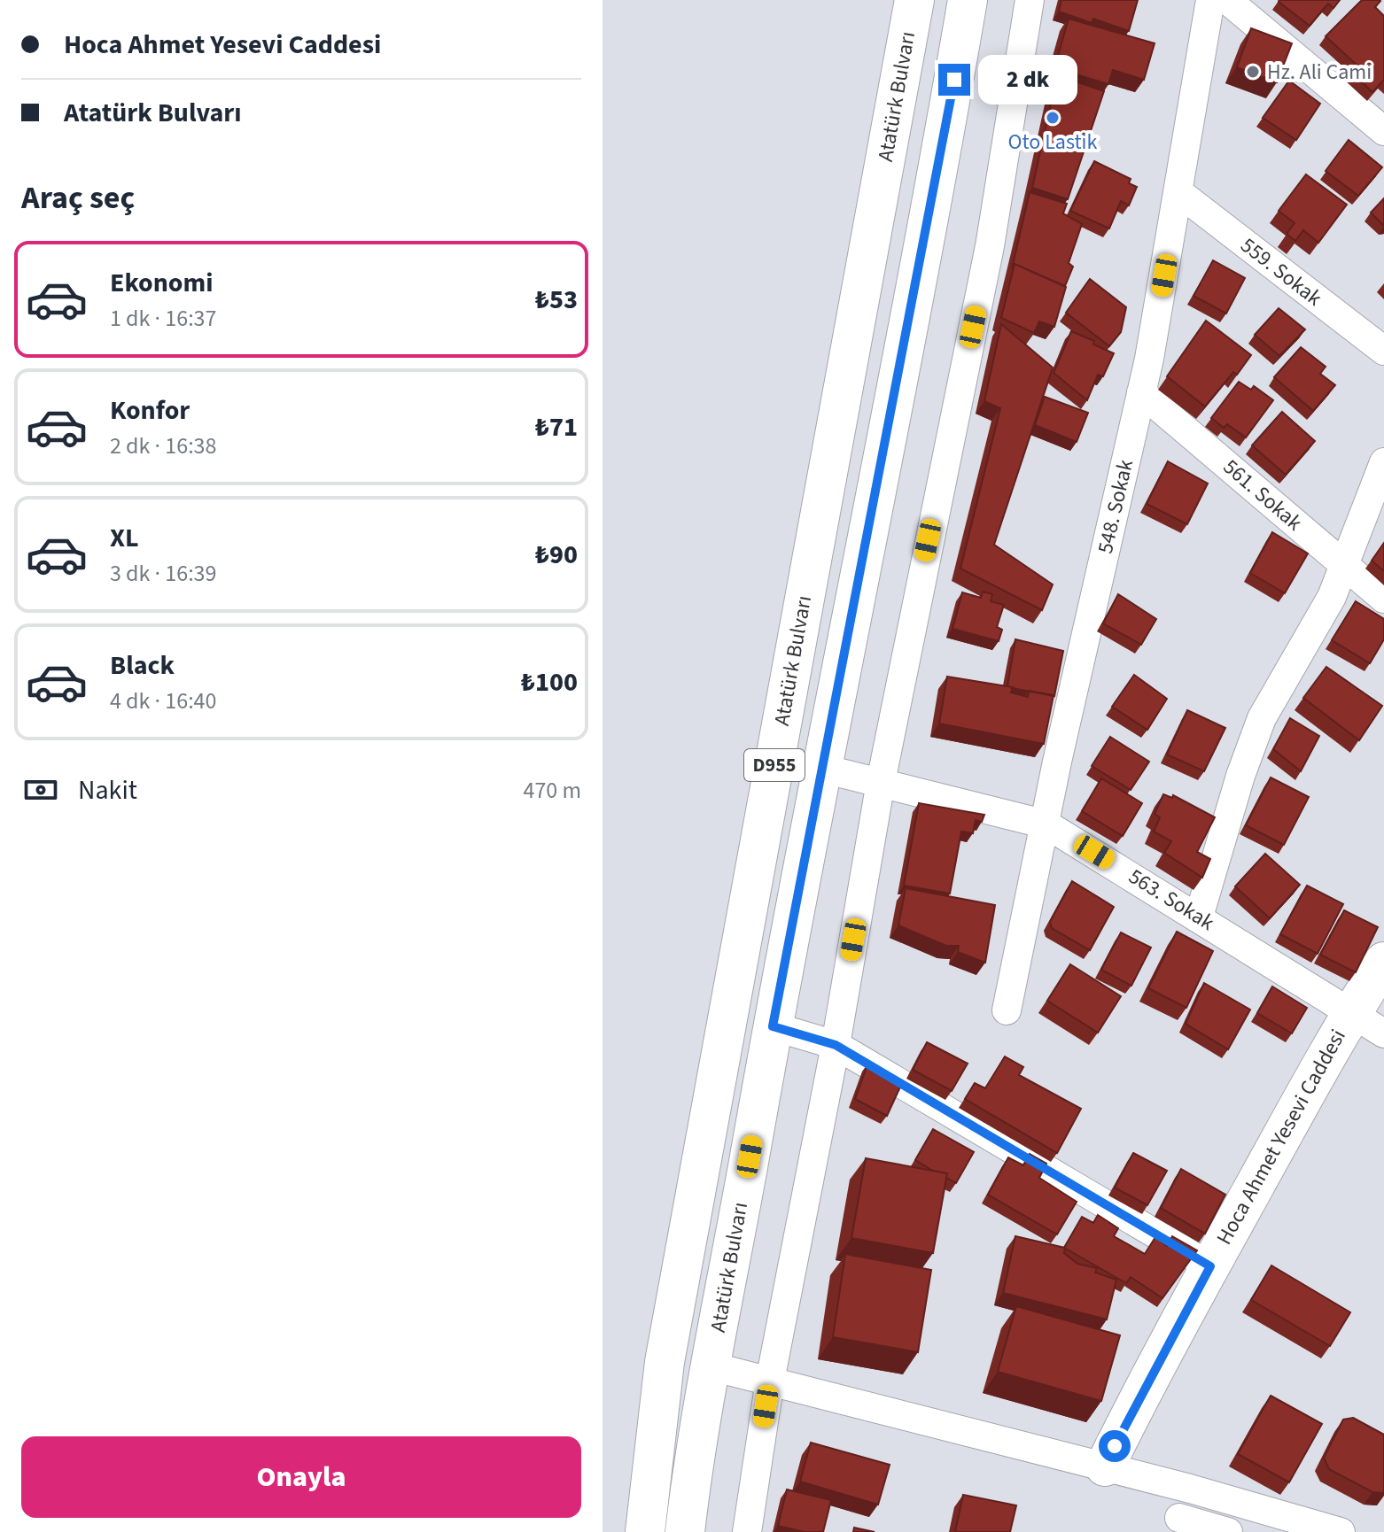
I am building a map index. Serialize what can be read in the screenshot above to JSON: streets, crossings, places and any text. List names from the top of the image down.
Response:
{
  "streets": {
    "main road": ["Atatürk Bulvarı", "D955", "Hoca Ahmet Yesevi Caddesi"],
    "street": [
      "559. Sokak",
      "561. Sokak",
      "548. Sokak",
      "563. Sokak"
    ]
  },
  "crossings": [
    ["Atatürk Bulvarı", "563. Sokak"],
    ["559. Sokak", "548. Sokak"],
    ["561. Sokak", "548. Sokak"],
    ["548. Sokak", "563. Sokak"],
    ["563. Sokak", "Hoca Ahmet Yesevi Caddesi"]
  ],
  "places": ["Hz. Ali Cami", "Oto Lastik"],
  "page": {
    "banner": ["Hoca Ahmet Yesevi Caddesi", "Atatürk Bulvarı"],
    "bubble": "2 dk",
    "heading": "Araç seç",
    "list": [
      {
        "name": "Ekonomi",
        "note": "1 dk · 16:37",
        "value": "₺53"
      },
      {
        "name": "Konfor",
        "note": "2 dk · 16:38",
        "value": "₺71"
      },
      {
        "name": "XL",
        "note": "3 dk · 16:39",
        "value": "₺90"
      },
      {
        "name": "Black",
        "note": "4 dk · 16:40",
        "value": "₺100"
      }
    ],
    "pay": ["Nakit", "470 m"],
    "buttons": "Onayla"
  }
}
